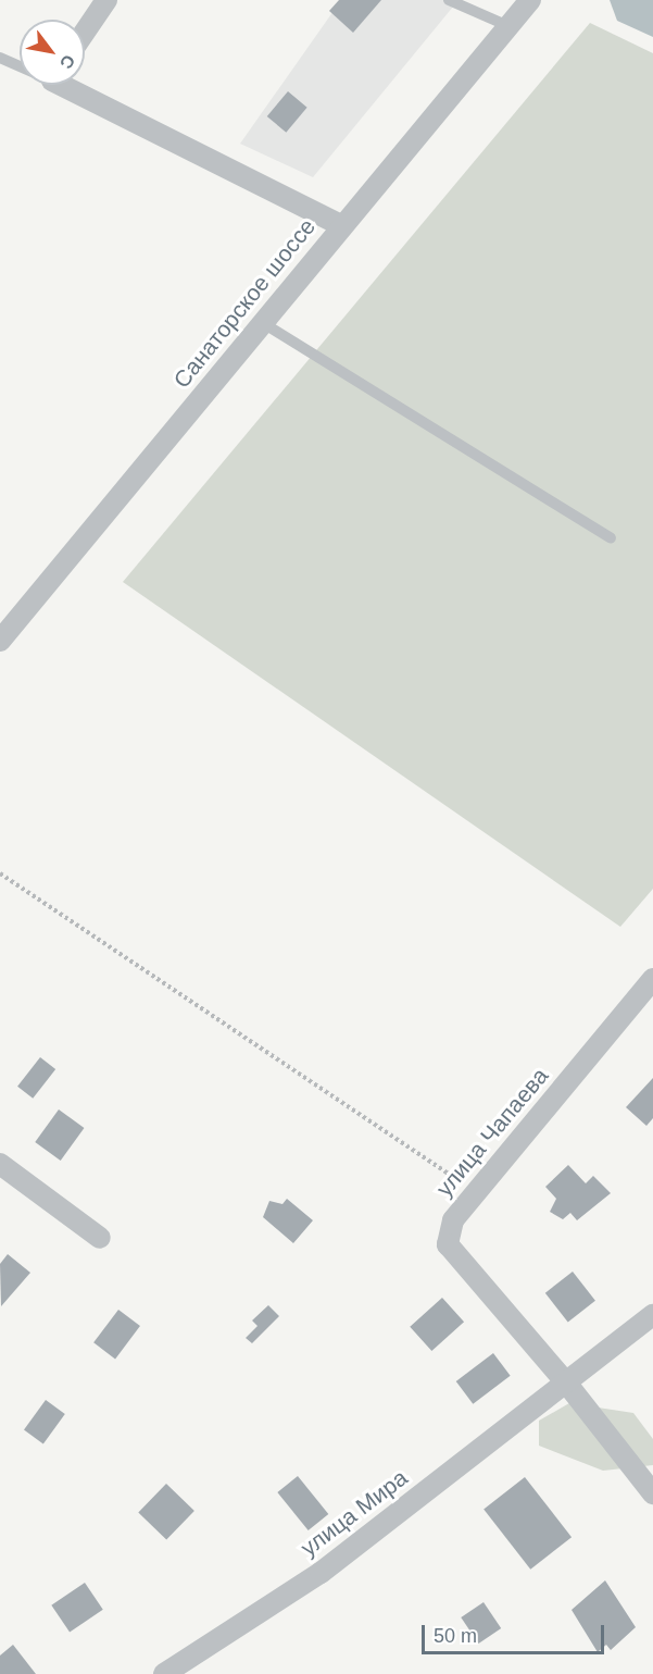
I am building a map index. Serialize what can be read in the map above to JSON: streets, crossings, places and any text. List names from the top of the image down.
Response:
{
  "streets": {
    "street": ["Санаторское шоссе", "улица Чапаева", "улица Мира"]
  },
  "crossings": [
    ["улица Чапаева", "улица Мира"]
  ],
  "scale_bar": "50 m",
  "north": "bottom right"
}
